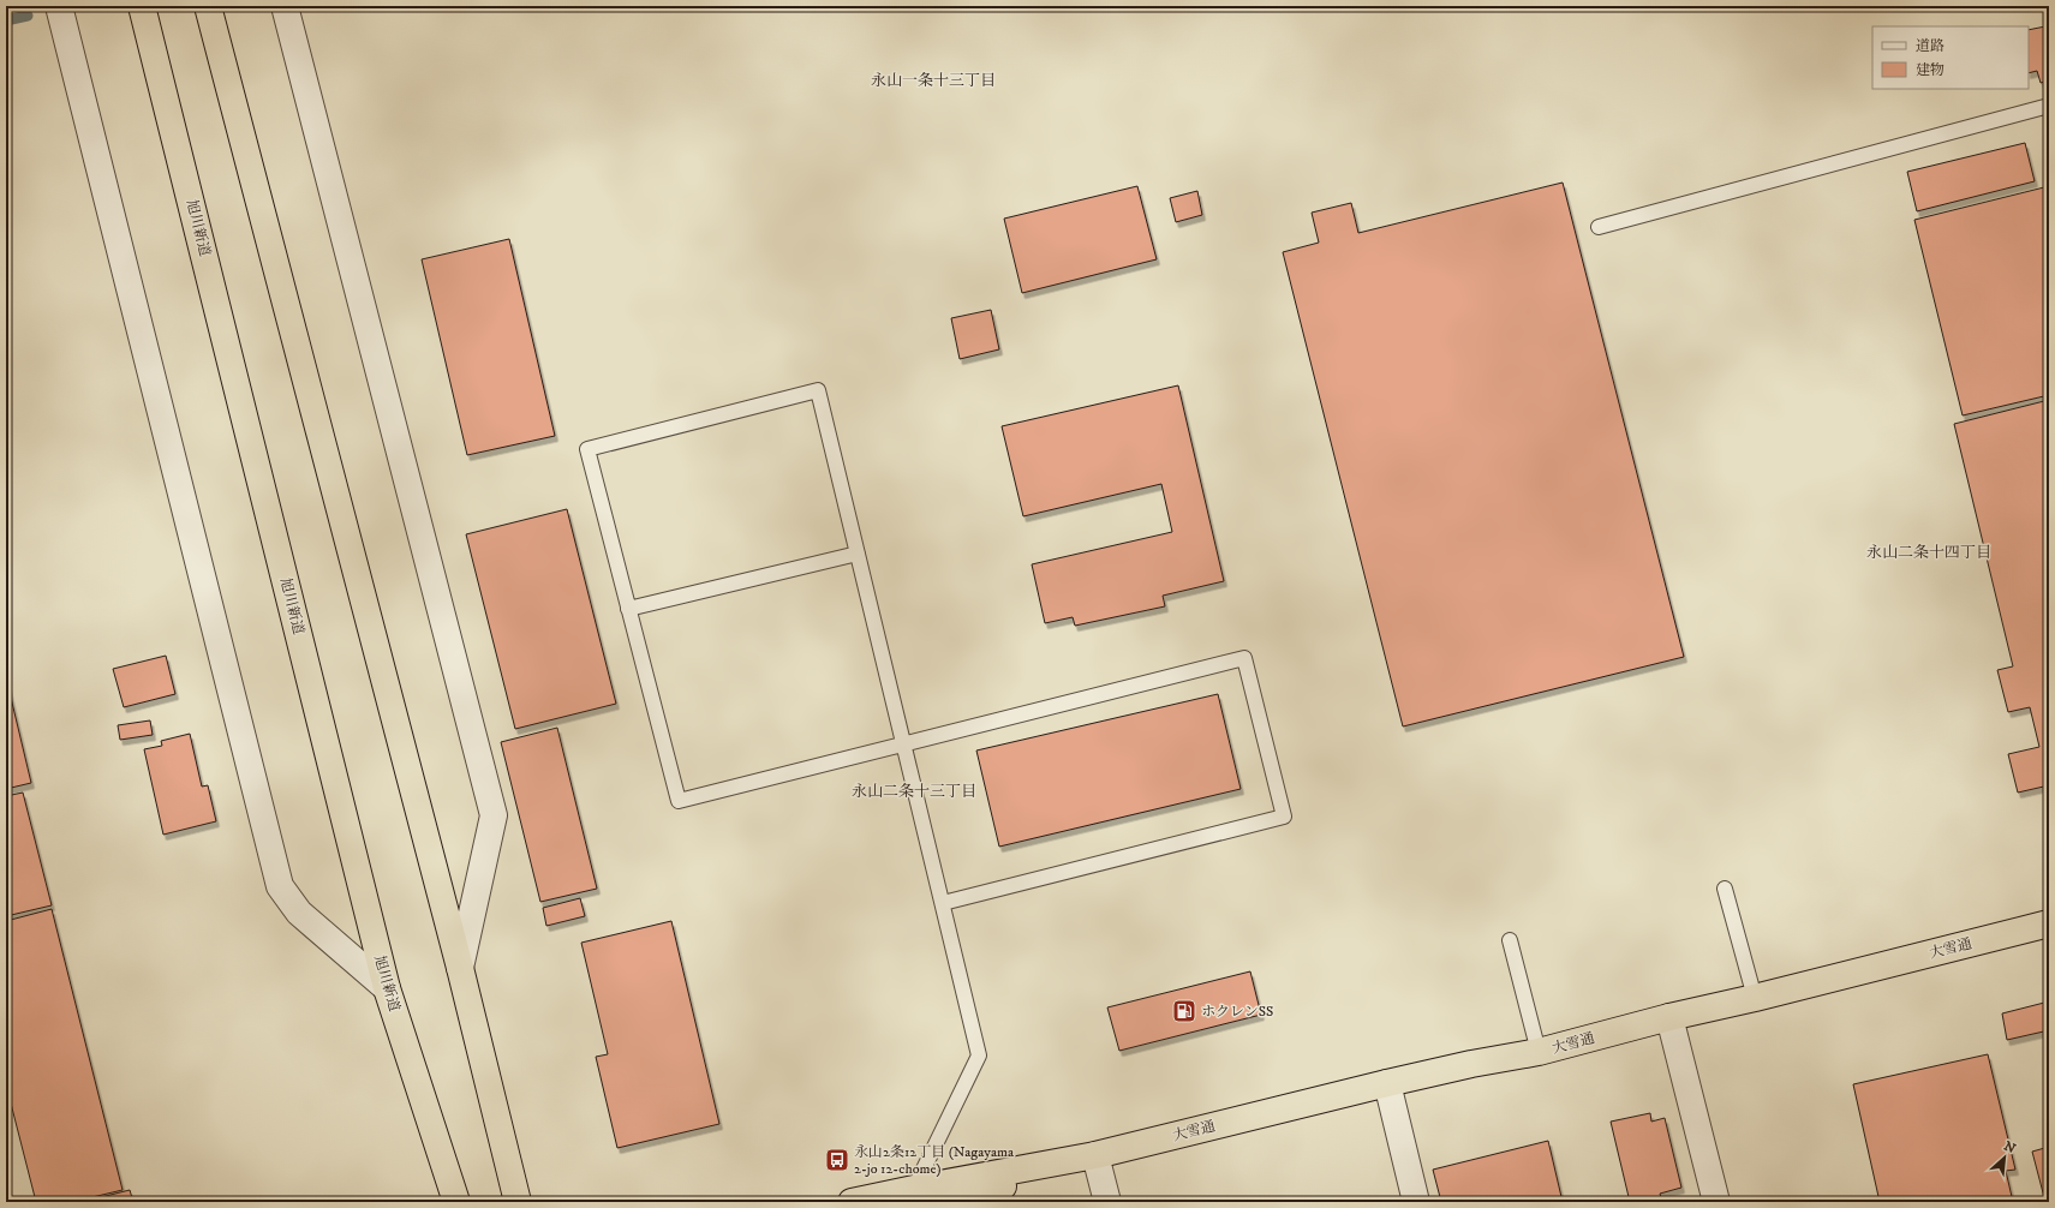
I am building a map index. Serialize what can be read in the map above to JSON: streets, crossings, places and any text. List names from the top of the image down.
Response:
{
  "streets": {
    "highway": ["旭川新道", "大雪通"]
  },
  "districts": ["永山一条十三丁目", "永山二条十四丁目", "永山二条十三丁目"],
  "places": {
    "fuel station": ["ホクレンSS"],
    "bus stop": ["永山2条12丁目 (Nagayama 2-jo 12-chome)"]
  },
  "legend": ["道路", "建物"],
  "north": "top right"
}
